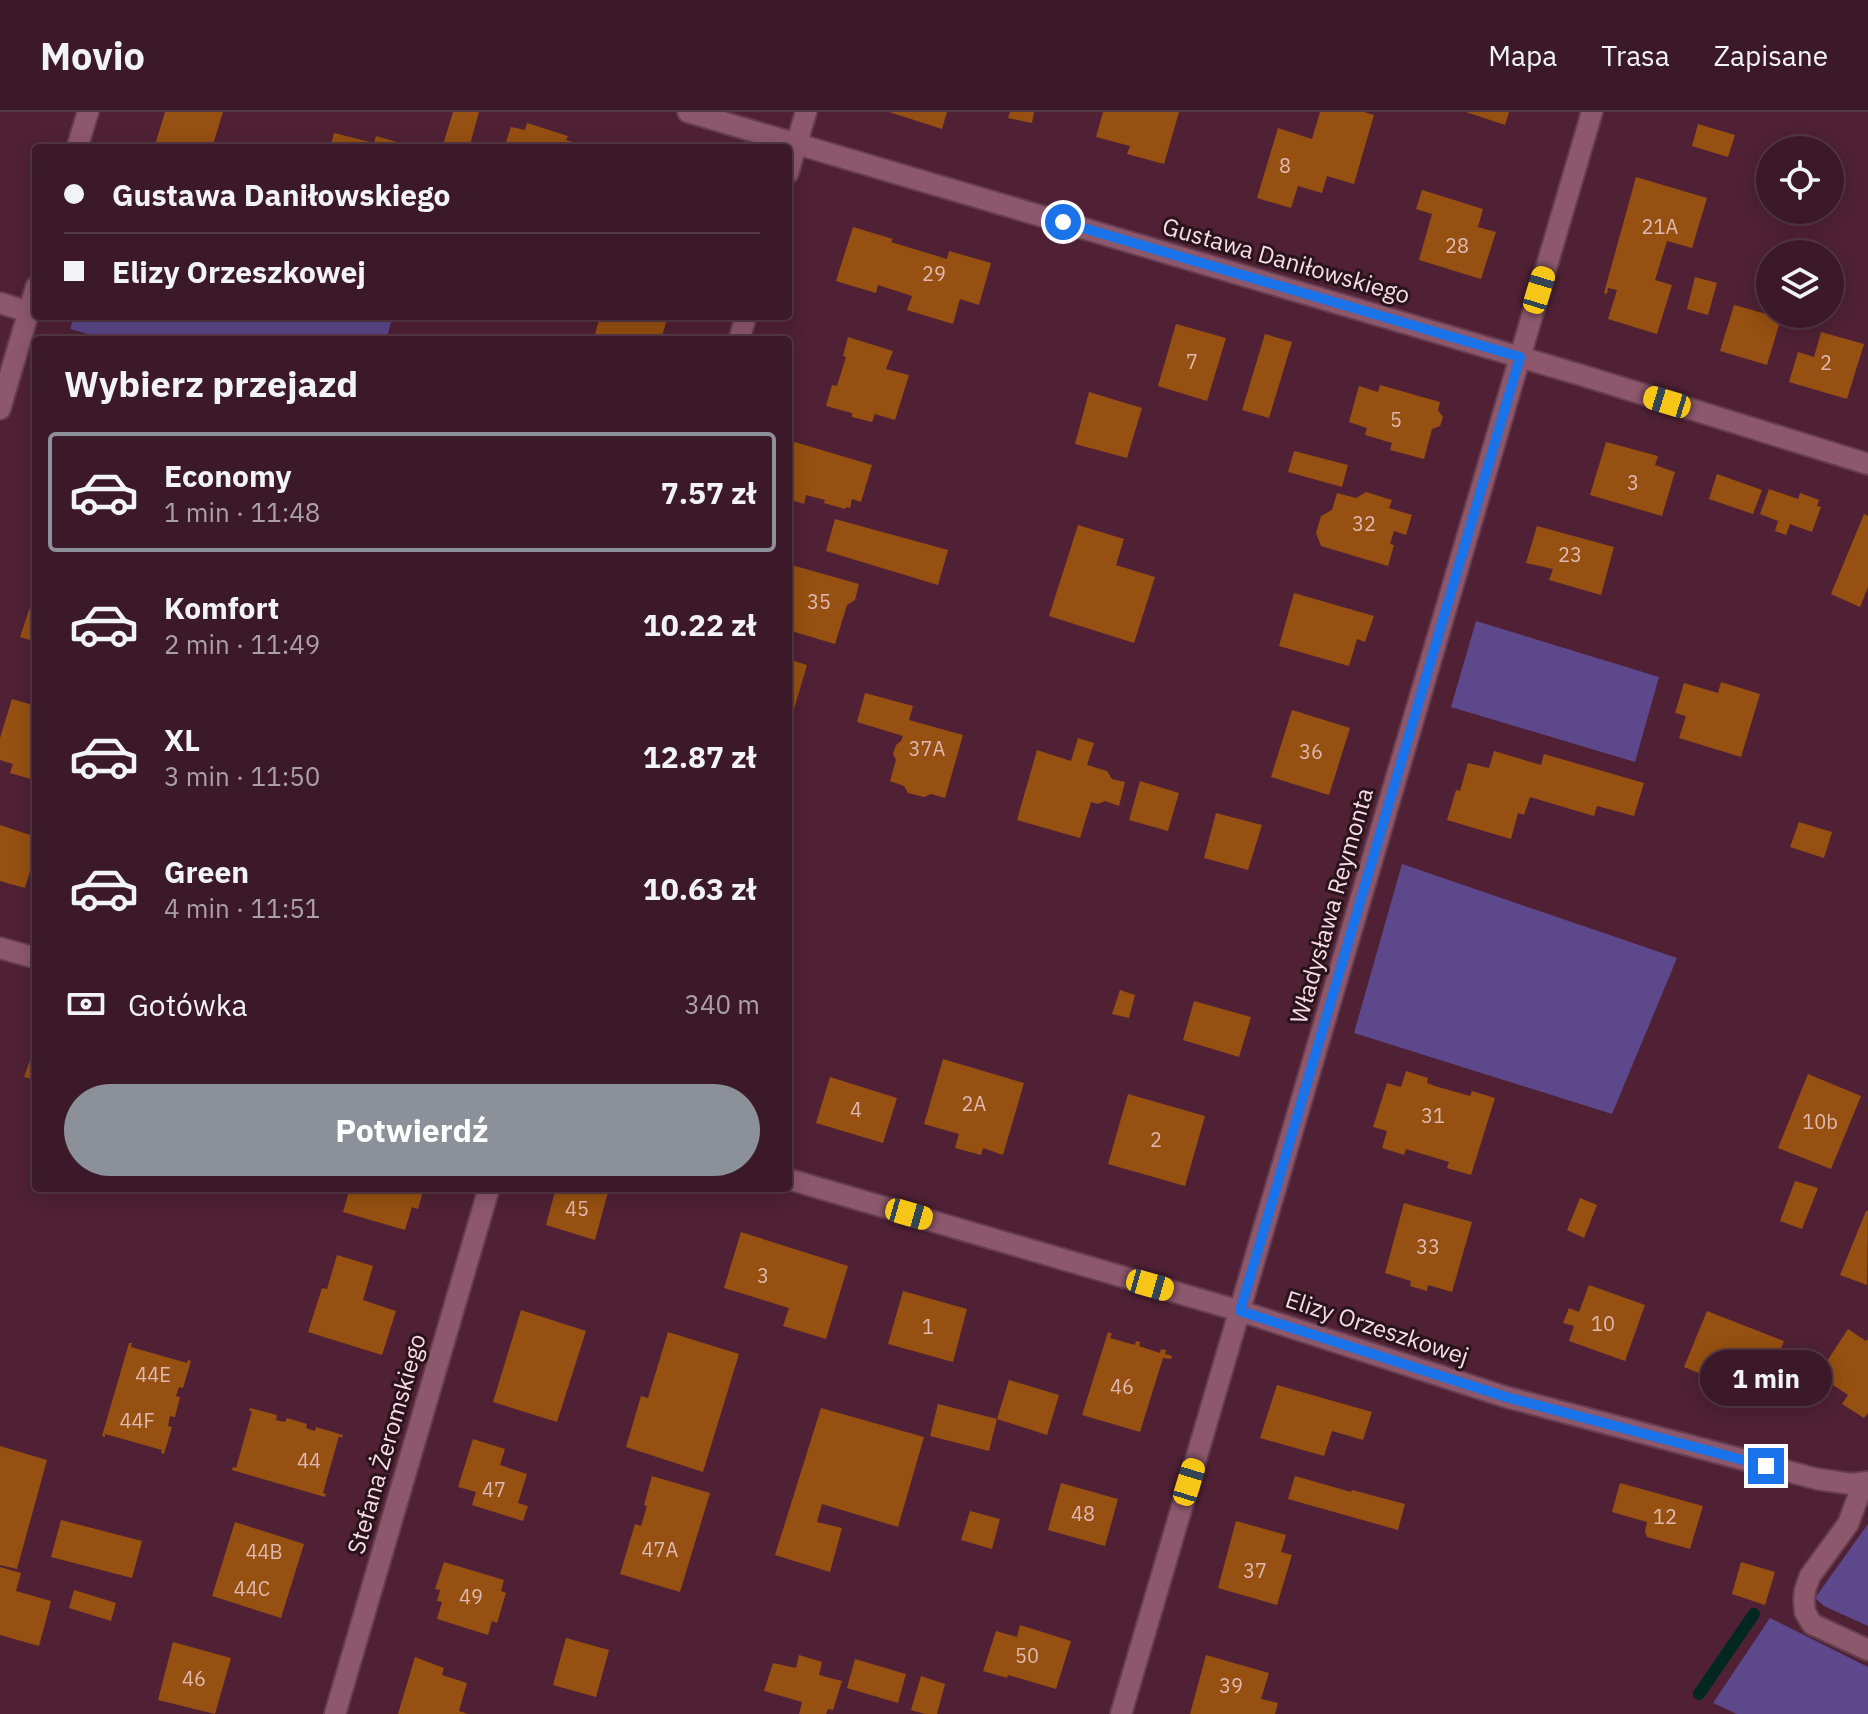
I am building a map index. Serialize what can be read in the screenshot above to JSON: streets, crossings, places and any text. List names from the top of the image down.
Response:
{
  "streets": {
    "street": [
      "Gustawa Daniłowskiego",
      "Władysława Reymonta",
      "Elizy Orzeszkowej",
      "Stefana Żeromskiego"
    ]
  },
  "crossings": [
    ["Gustawa Daniłowskiego", "Władysława Reymonta"],
    ["Władysława Reymonta", "Elizy Orzeszkowej"]
  ],
  "house_numbers": [
    "8",
    "21A",
    "28",
    "29",
    "7",
    "2",
    "5",
    "3",
    "32",
    "23",
    "35",
    "37A",
    "36",
    "2A",
    "4",
    "31",
    "10b",
    "2",
    "45",
    "33",
    "3",
    "10",
    "1",
    "44E",
    "46",
    "44F",
    "44",
    "47",
    "48",
    "12",
    "47A",
    "44B",
    "37",
    "44C",
    "49",
    "50",
    "46",
    "39"
  ],
  "page": {
    "header": "Movio",
    "nav": ["Mapa", "Trasa", "Zapisane"],
    "banner": ["Gustawa Daniłowskiego", "Elizy Orzeszkowej"],
    "heading": "Wybierz przejazd",
    "list": [
      {
        "name": "Economy",
        "note": "1 min · 11:48",
        "value": "7.57 zł"
      },
      {
        "name": "Komfort",
        "note": "2 min · 11:49",
        "value": "10.22 zł"
      },
      {
        "name": "XL",
        "note": "3 min · 11:50",
        "value": "12.87 zł"
      },
      {
        "name": "Green",
        "note": "4 min · 11:51",
        "value": "10.63 zł"
      }
    ],
    "pay": ["Gotówka", "340 m"],
    "buttons": "Potwierdź",
    "bubble": "1 min"
  }
}
